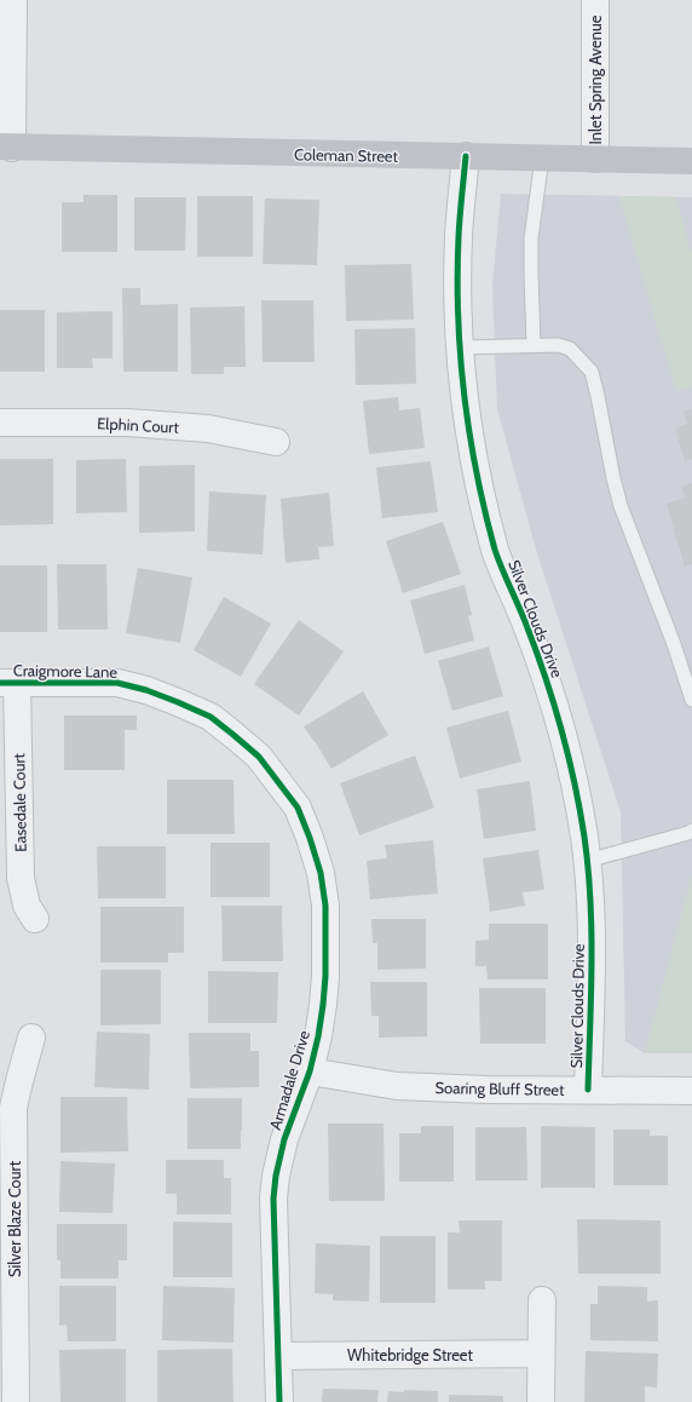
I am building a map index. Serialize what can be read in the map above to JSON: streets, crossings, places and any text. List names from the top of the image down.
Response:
{
  "streets": {
    "street": [
      "Inlet Spring Avenue",
      "Coleman Street",
      "Elphin Court",
      "Silver Clouds Drive",
      "Craigmore Lane",
      "Easedale Court",
      "Armadale Drive",
      "Soaring Bluff Street",
      "Silver Blaze Court",
      "Whitebridge Street"
    ]
  },
  "crossings": [
    ["Inlet Spring Avenue", "Coleman Street"],
    ["Coleman Street", "Silver Clouds Drive"],
    ["Silver Clouds Drive", "Soaring Bluff Street"],
    ["Craigmore Lane", "Easedale Court"],
    ["Craigmore Lane", "Armadale Drive"],
    ["Armadale Drive", "Soaring Bluff Street"],
    ["Armadale Drive", "Whitebridge Street"]
  ]
}
